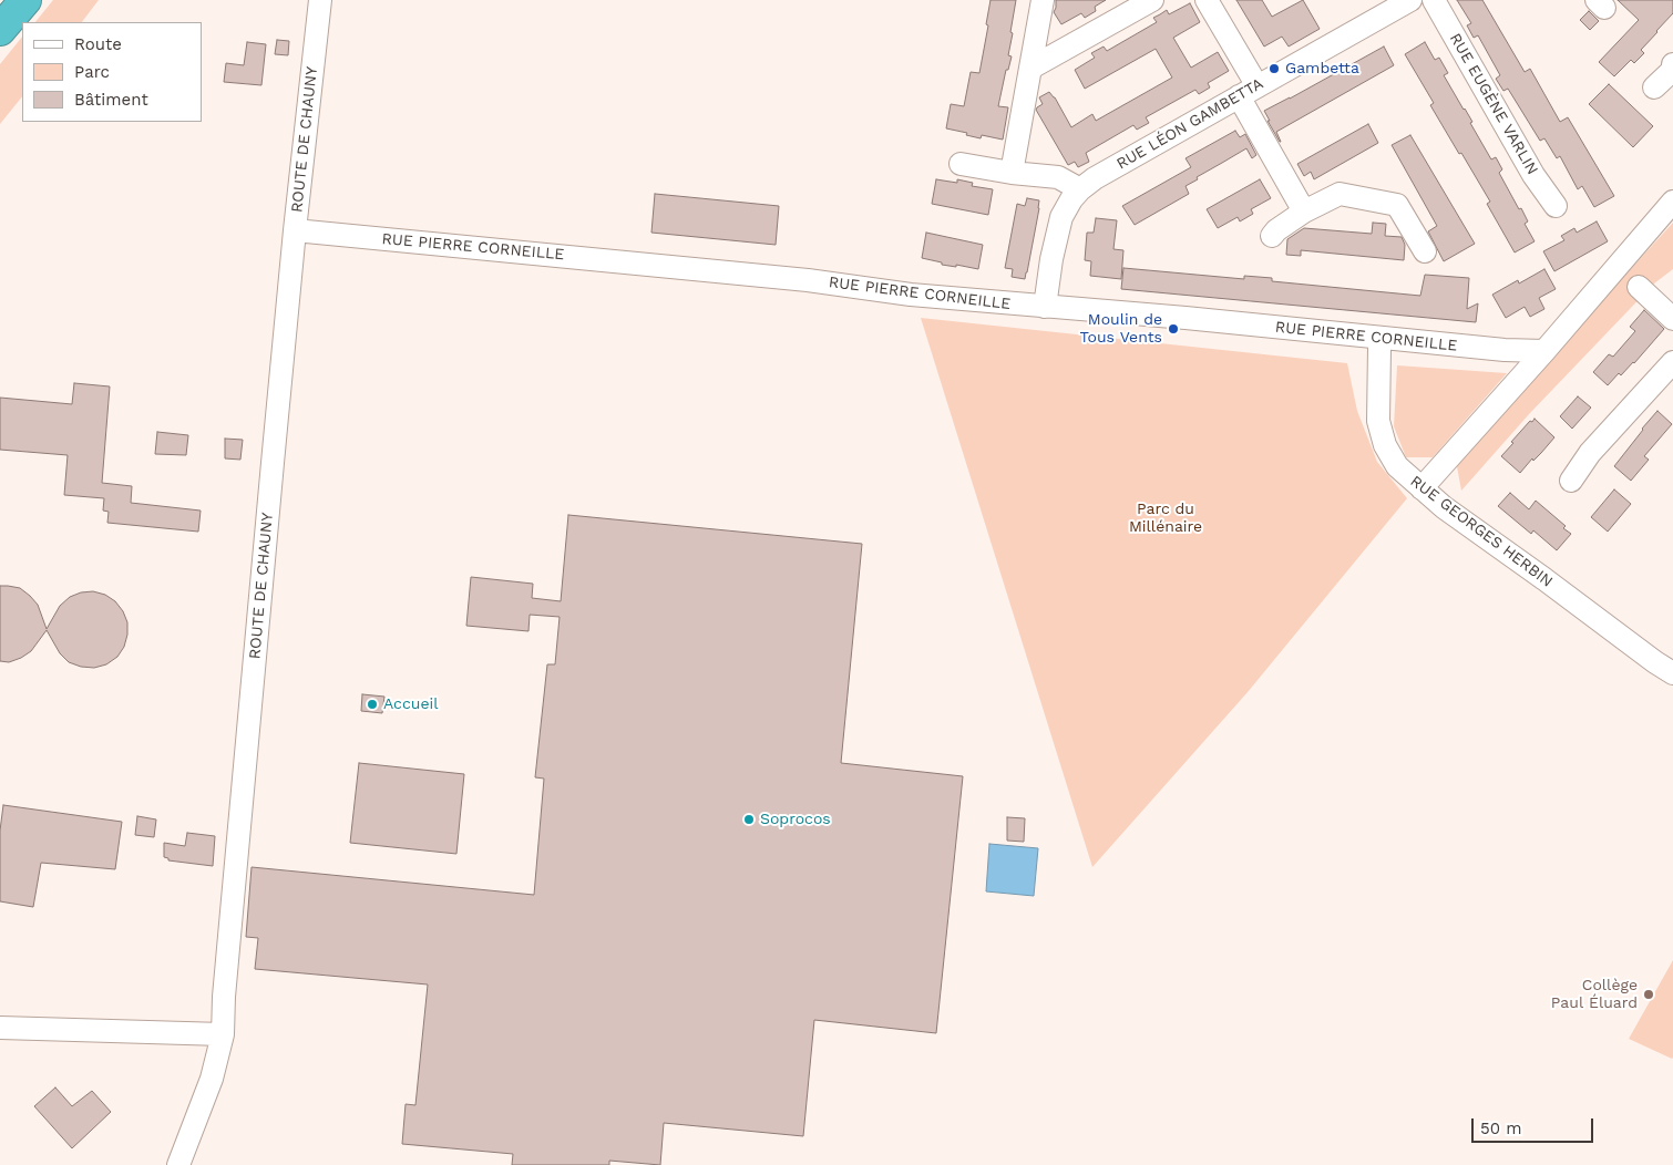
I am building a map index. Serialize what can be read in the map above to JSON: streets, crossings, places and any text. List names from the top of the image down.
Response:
{
  "streets": {
    "street": [
      "RUE EUGÈNE VARLIN",
      "RUE LÉON GAMBETTA",
      "ROUTE DE CHAUNY",
      "RUE PIERRE CORNEILLE",
      "RUE GEORGES HERBIN"
    ]
  },
  "crossings": [
    ["RUE LÉON GAMBETTA", "RUE PIERRE CORNEILLE"],
    ["ROUTE DE CHAUNY", "RUE PIERRE CORNEILLE"],
    ["RUE PIERRE CORNEILLE", "RUE GEORGES HERBIN"]
  ],
  "parks": ["Parc du Millénaire"],
  "places": [
    "Gambetta",
    "Moulin de Tous Vents",
    "Accueil",
    "Soprocos",
    "Collège Paul Éluard"
  ],
  "legend": ["Route", "Parc", "Bâtiment"],
  "scale_bar": "50 m"
}
